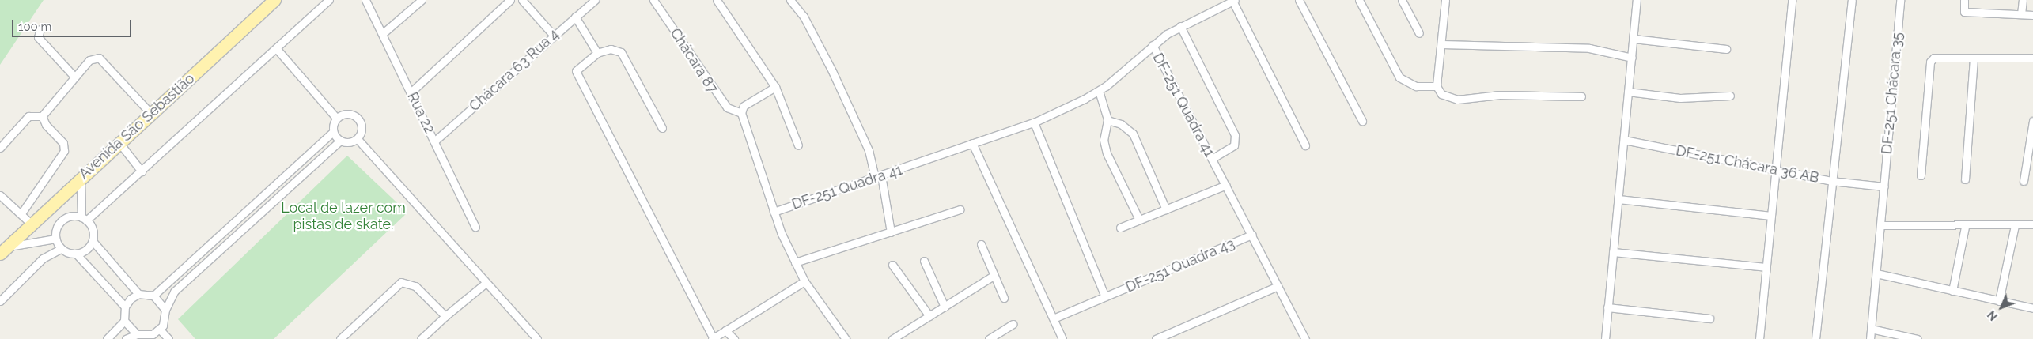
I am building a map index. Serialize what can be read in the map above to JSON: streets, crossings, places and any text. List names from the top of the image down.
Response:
{
  "streets": {
    "main road": ["Avenida São Sebastião"],
    "street": [
      "Chácara 87",
      "Chácara 63 Rua 4",
      "DF-251 Chácara 35",
      "DF-251 Quadra 41",
      "Rua 22",
      "DF-251 Chácara 36 AB",
      "DF-251 Quadra 43"
    ]
  },
  "crossings": [
    ["Chácara 63 Rua 4", "Rua 22"],
    ["DF-251 Quadra 41", "DF-251 Quadra 43"]
  ],
  "parks": ["Local de lazer com pistas de skate."],
  "scale_bar": "100 m",
  "north": "bottom left"
}
